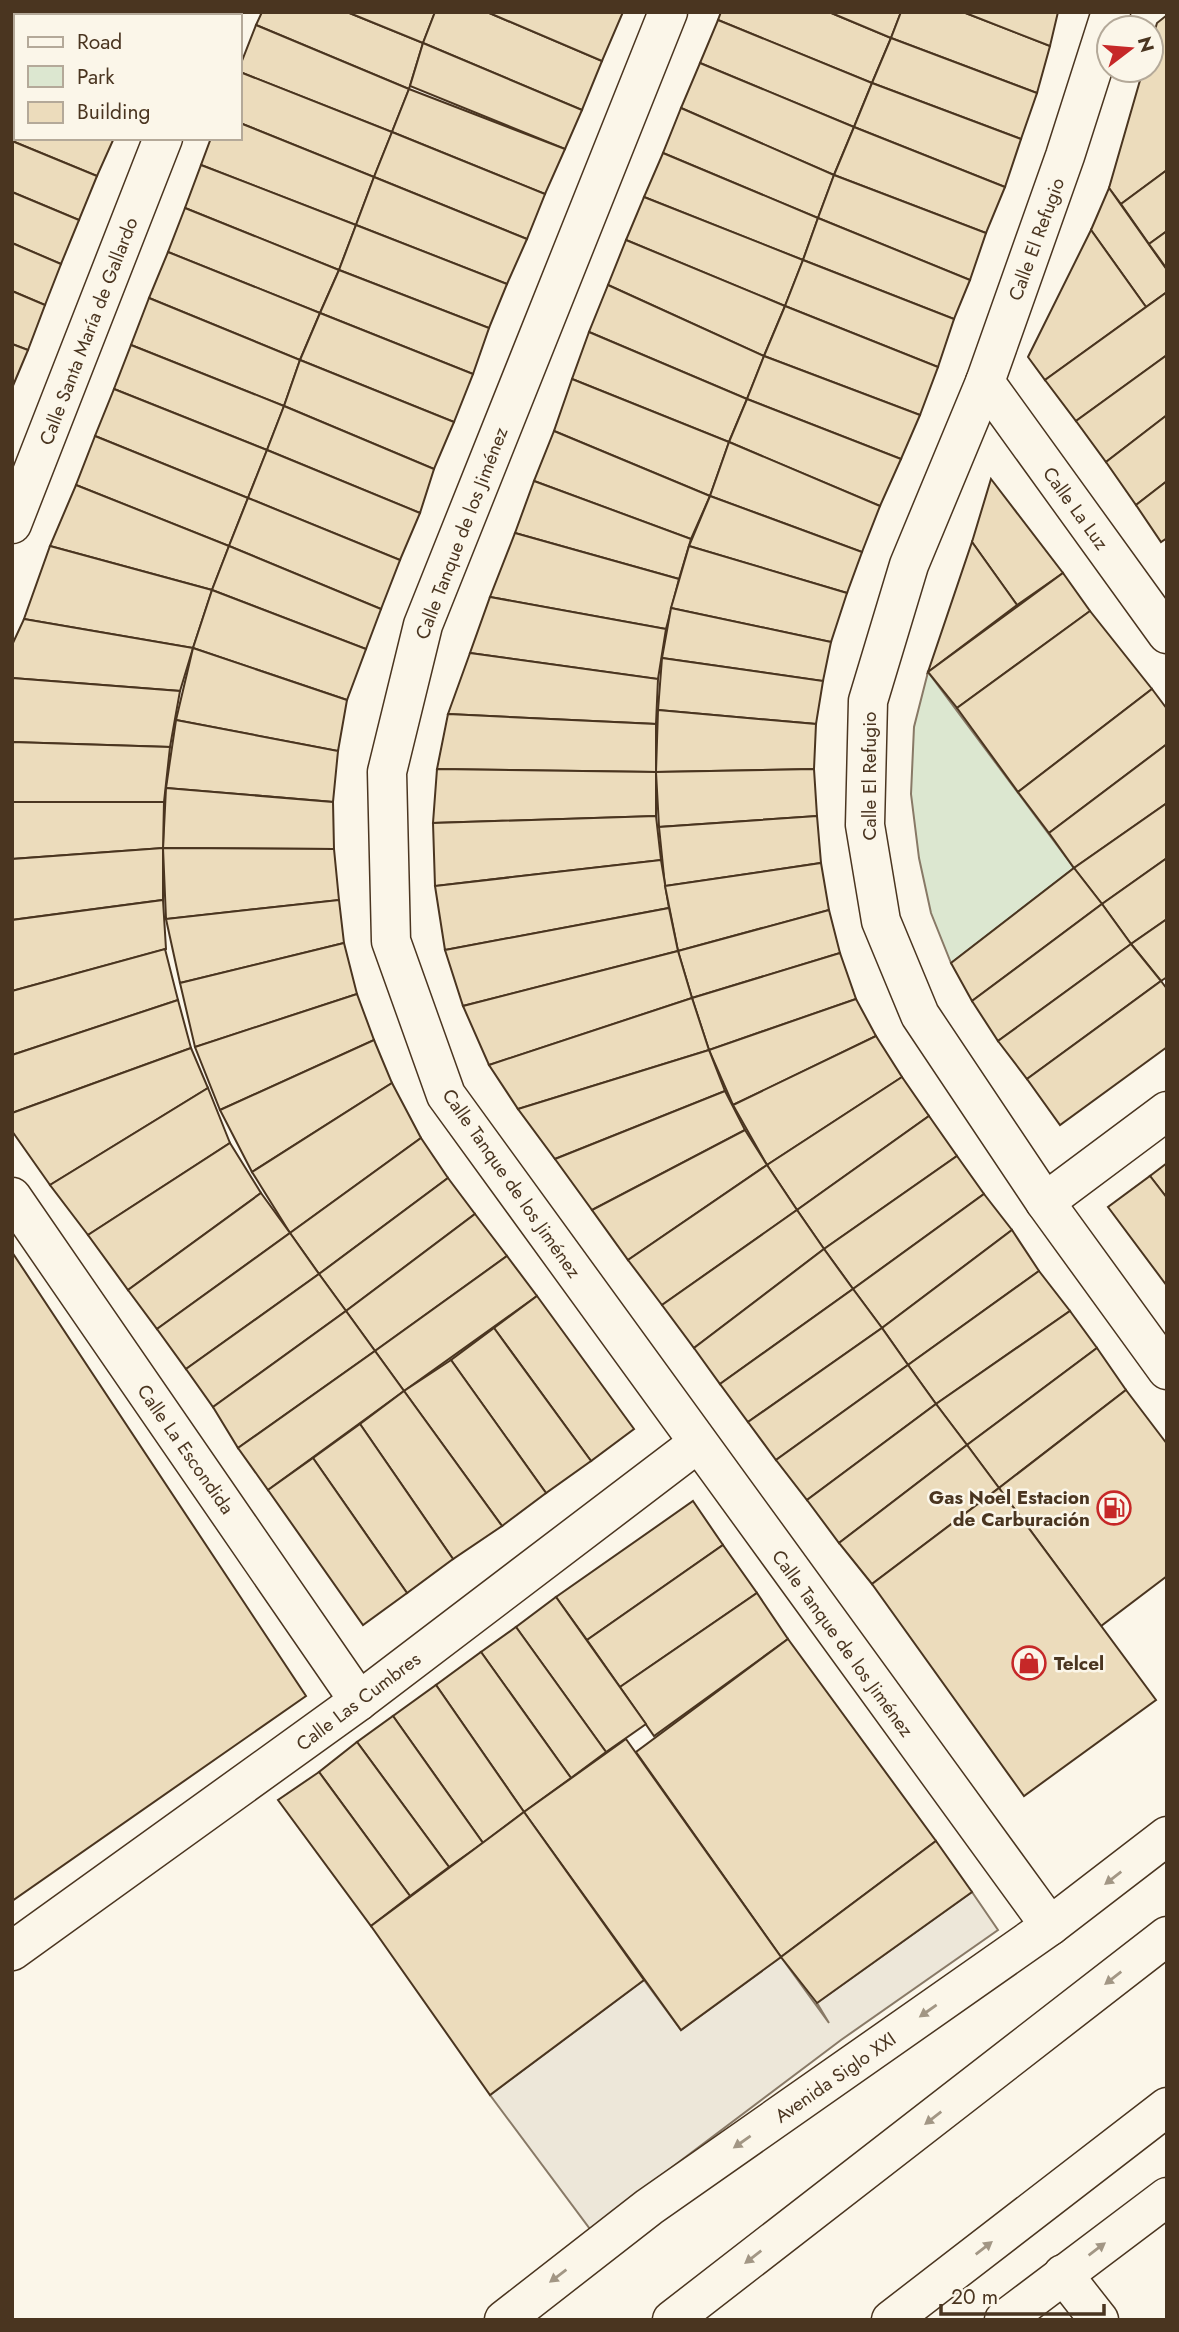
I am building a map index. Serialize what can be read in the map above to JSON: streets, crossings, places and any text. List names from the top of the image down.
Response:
{
  "streets": {
    "main road": [
      "Calle El Refugio",
      "Calle Santa María de Gallardo",
      "Calle La Luz",
      "Calle Tanque de los Jiménez",
      "Calle La Escondida",
      "Calle Las Cumbres",
      "Avenida Siglo XXI"
    ]
  },
  "crossings": [
    ["Calle El Refugio", "Calle La Luz"],
    ["Calle Tanque de los Jiménez", "Calle Las Cumbres"],
    ["Calle Tanque de los Jiménez", "Avenida Siglo XXI"],
    ["Calle La Escondida", "Calle Las Cumbres"]
  ],
  "places": {
    "fuel station": ["Gas Noel Estacion de Carburación"],
    "shop": ["Telcel"]
  },
  "legend": ["Road", "Park", "Building"],
  "scale_bar": "20 m",
  "north": "right"
}
